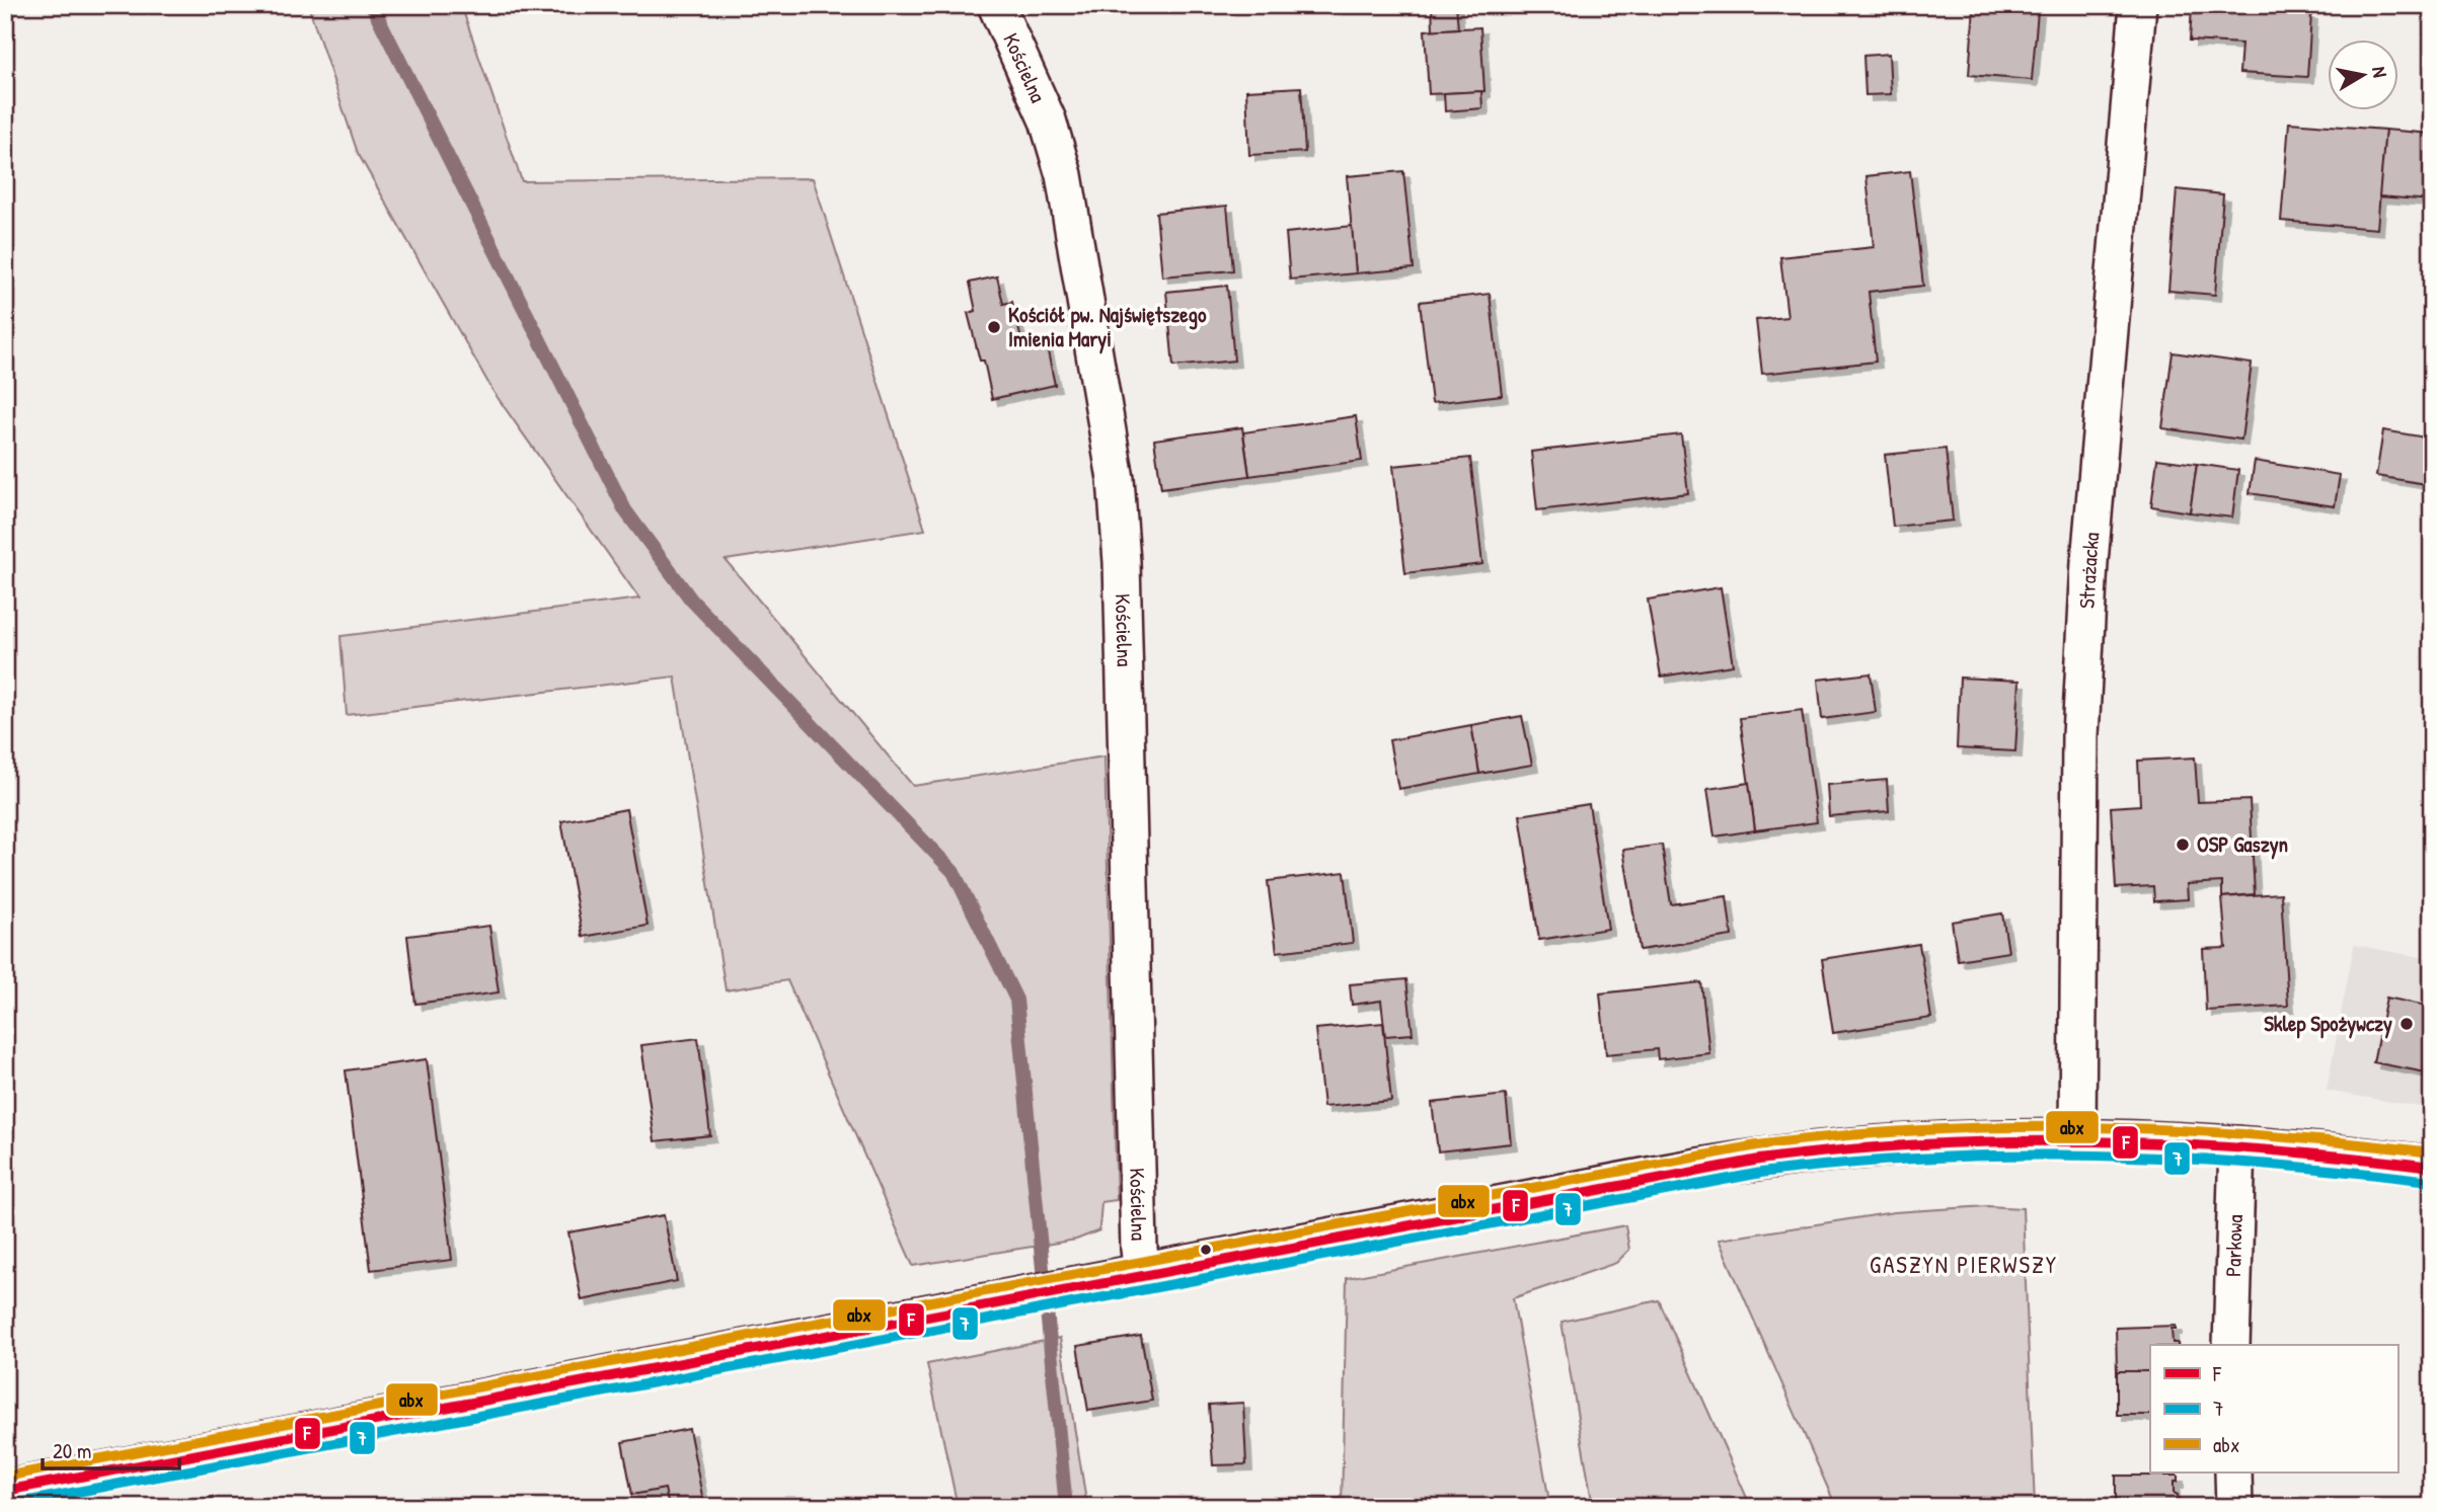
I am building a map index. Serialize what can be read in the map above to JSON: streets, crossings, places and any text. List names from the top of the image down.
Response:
{
  "streets": {
    "street": ["Kościelna", "Strażacka", "Parkowa"]
  },
  "districts": ["GASZYN PIERWSZY"],
  "places": ["Kościół pw. Najświętszego Imienia Maryi", "OSP Gaszyn", "Sklep Spożywczy"],
  "lines": ["transit line abx", "transit line F", "transit line 7"],
  "legend": ["F", "7", "abx"],
  "scale_bar": "20 m",
  "north": "right"
}
